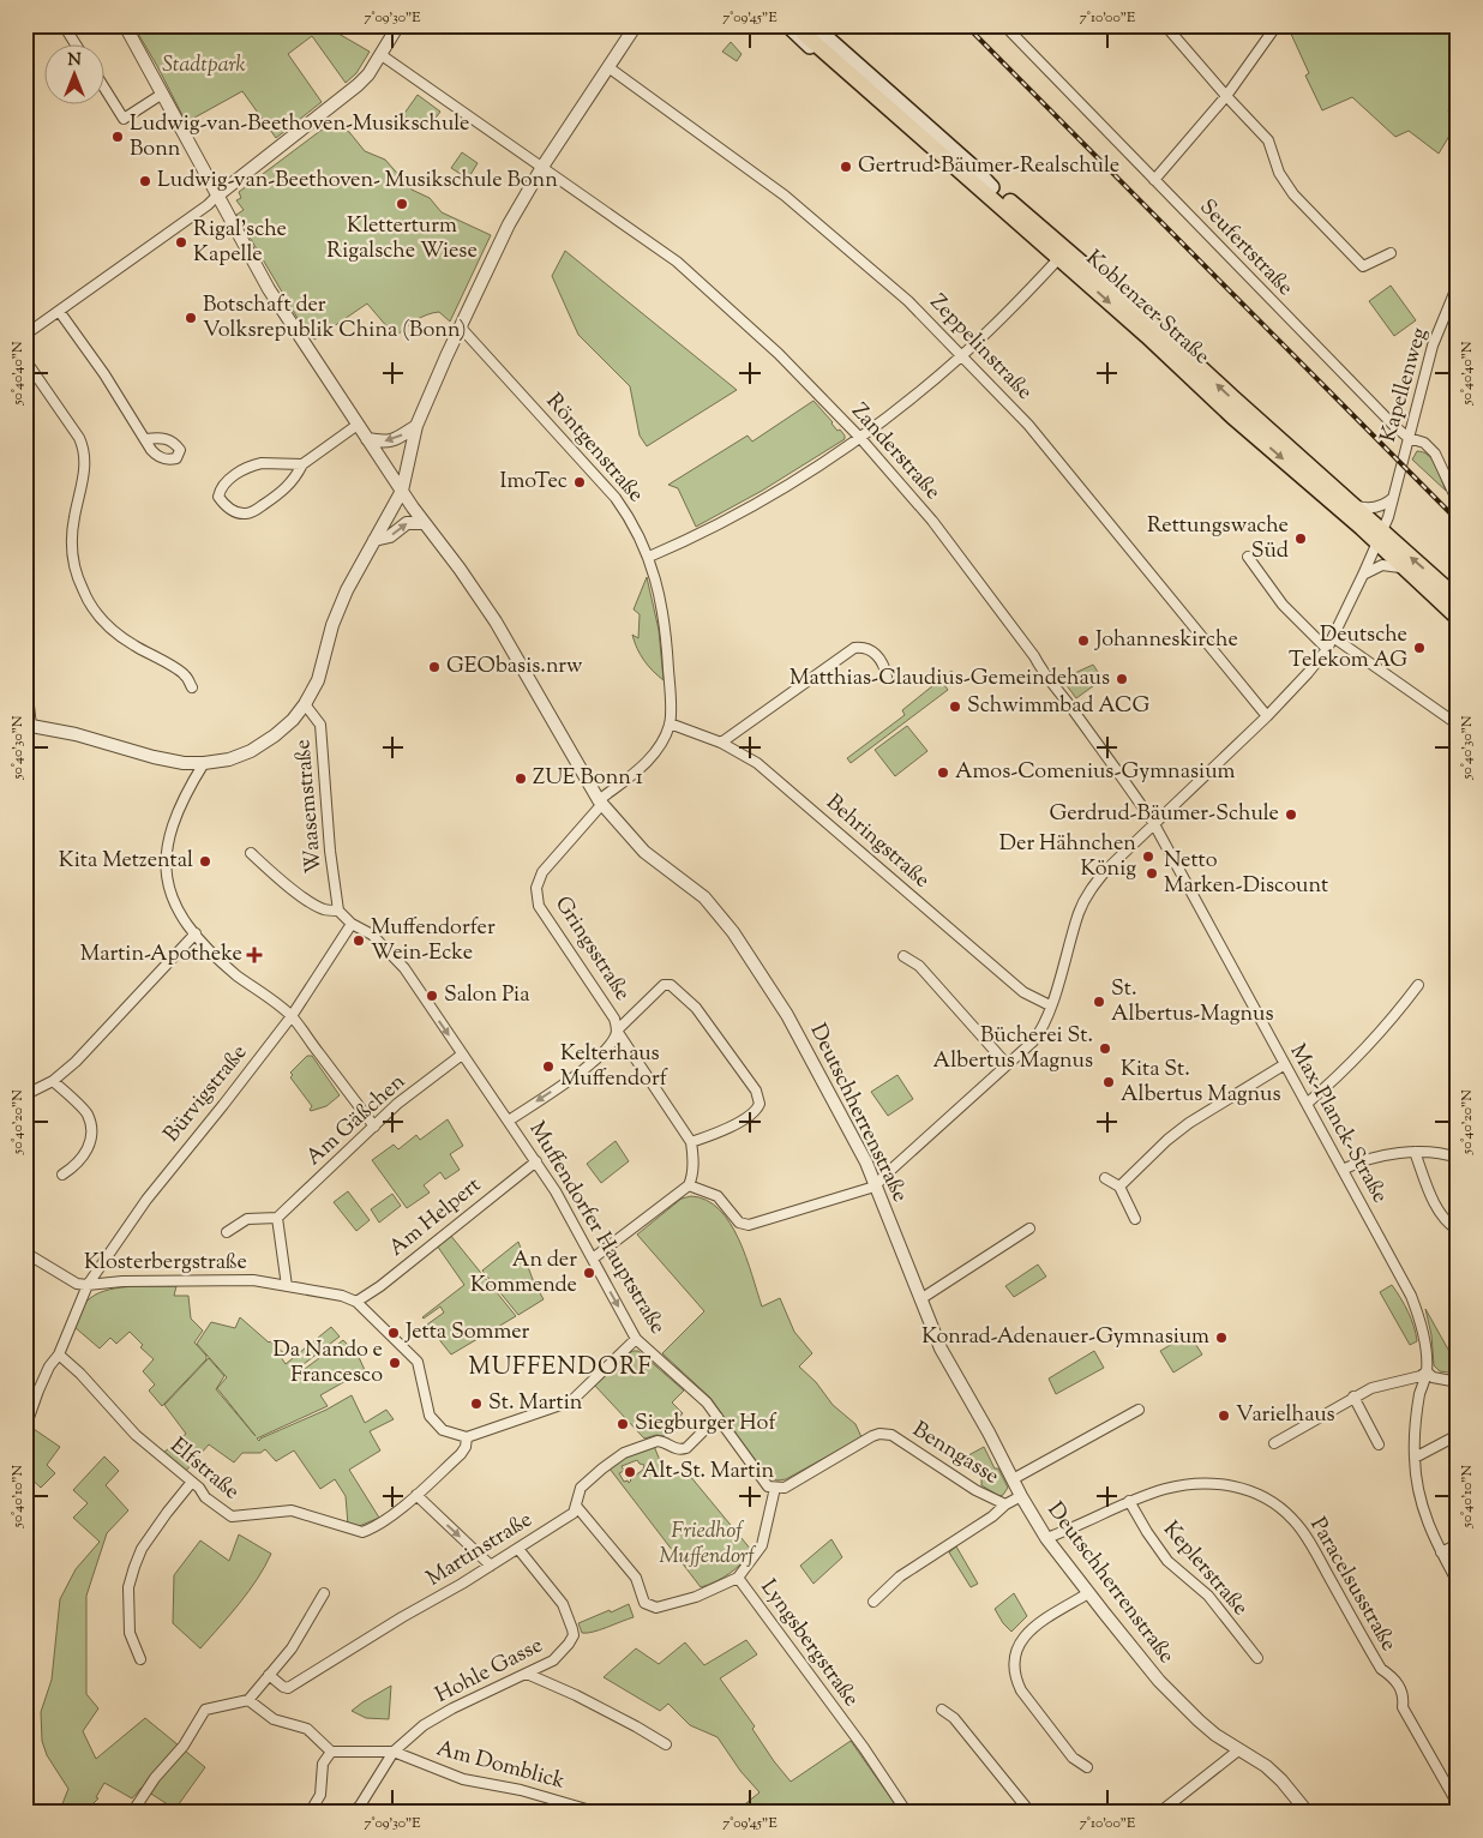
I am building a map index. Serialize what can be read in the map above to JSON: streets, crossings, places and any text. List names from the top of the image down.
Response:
{
  "streets": {
    "main road": ["Koblenzer Straße"],
    "street": [
      "Seufertstraße",
      "Zeppelinstraße",
      "Kapellenweg",
      "Röntgenstraße",
      "Zanderstraße",
      "Waasemstraße",
      "Behringstraße",
      "Gringsstraße",
      "Bürvigstraße",
      "Deutschherrenstraße",
      "Am Gäßchen",
      "Max-Planck-Straße",
      "Am Helpert",
      "Muffendorfer Hauptstraße",
      "Klosterbergstraße",
      "Benngasse",
      "Elfstraße",
      "Martinstraße",
      "Keplerstraße",
      "Paracelsusstraße",
      "Lyngsbergstraße",
      "Hohle Gasse",
      "Am Domblick"
    ]
  },
  "crossings": [
    ["Seufertstraße", "Kapellenweg"],
    ["Koblenzer Straße", "Kapellenweg"],
    ["Zeppelinstraße", "Kapellenweg"],
    ["Kapellenweg", "Zanderstraße"],
    ["Kapellenweg", "Behringstraße"],
    ["Kapellenweg", "Deutschherrenstraße"],
    ["Kapellenweg", "Max-Planck-Straße"],
    ["Röntgenstraße", "Behringstraße"],
    ["Röntgenstraße", "Gringsstraße"],
    ["Röntgenstraße", "Deutschherrenstraße"],
    ["Zanderstraße", "Max-Planck-Straße"],
    ["Waasemstraße", "Muffendorfer Hauptstraße"],
    ["Gringsstraße", "Deutschherrenstraße"],
    ["Gringsstraße", "Muffendorfer Hauptstraße"],
    ["Bürvigstraße", "Muffendorfer Hauptstraße"],
    ["Bürvigstraße", "Klosterbergstraße"],
    ["Bürvigstraße", "Elfstraße"],
    ["Deutschherrenstraße", "Benngasse"],
    ["Deutschherrenstraße", "Paracelsusstraße"],
    ["Am Gäßchen", "Muffendorfer Hauptstraße"],
    ["Am Helpert", "Muffendorfer Hauptstraße"],
    ["Am Helpert", "Klosterbergstraße"],
    ["Muffendorfer Hauptstraße", "Benngasse"],
    ["Muffendorfer Hauptstraße", "Martinstraße"],
    ["Muffendorfer Hauptstraße", "Lyngsbergstraße"],
    ["Klosterbergstraße", "Elfstraße"],
    ["Benngasse", "Lyngsbergstraße"],
    ["Martinstraße", "Hohle Gasse"],
    ["Keplerstraße", "Paracelsusstraße"],
    ["Hohle Gasse", "Am Domblick"]
  ],
  "one_way": ["Muffendorfer Hauptstraße"],
  "districts": ["MUFFENDORF"],
  "parks": ["Stadtpark", "Friedhof Muffendorf"],
  "places": {
    "other": [
      "Ludwig-van-Beethoven-Musikschule Bonn",
      "Gertrud-Bäumer-Realschule",
      "Ludwig-van-Beethoven- Musikschule Bonn",
      "Kletterturm Rigalsche Wiese",
      "Rigal'sche Kapelle",
      "Botschaft der Volksrepublik China (Bonn)",
      "ImoTec",
      "Rettungswache Süd",
      "Johanneskirche",
      "Deutsche Telekom AG",
      "GEObasis.nrw",
      "Matthias-Claudius-Gemeindehaus",
      "Schwimmbad ACG",
      "Amos-Comenius-Gymnasium",
      "ZUE Bonn 1",
      "Gerdrud-Bäumer-Schule",
      "Der Hähnchen König",
      "Kita Metzental",
      "Netto Marken-Discount",
      "Muffendorfer Wein-Ecke",
      "Salon Pia",
      "St. Albertus-Magnus",
      "Bücherei St. Albertus Magnus",
      "Kelterhaus Muffendorf",
      "Kita St. Albertus Magnus",
      "An der Kommende",
      "Jetta Sommer",
      "Konrad-Adenauer-Gymnasium",
      "Da Nando e Francesco",
      "St. Martin",
      "Varielhaus",
      "Siegburger Hof",
      "Alt-St. Martin"
    ],
    "health": ["Martin-Apotheke"]
  },
  "north": "top",
  "coordinates": [
    "7°09'30\"E",
    "7°09'45\"E",
    "7°10'00\"E",
    "50°40'40\"N",
    "50°40'30\"N",
    "50°40'20\"N",
    "50°40'10\"N"
  ]
}
